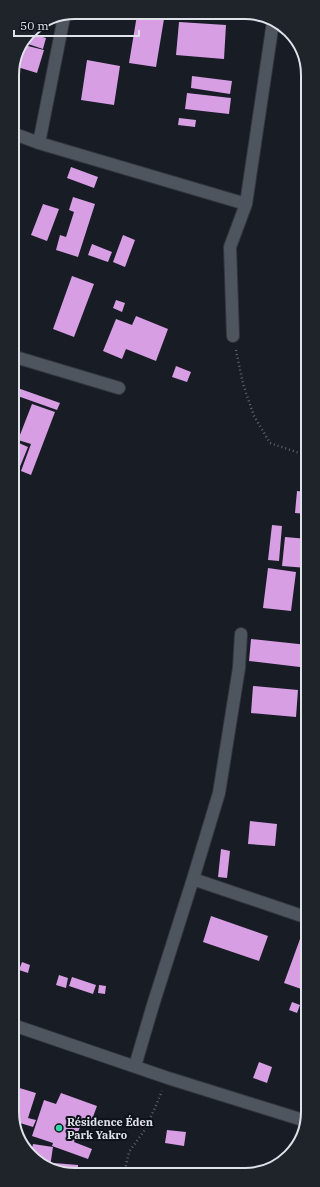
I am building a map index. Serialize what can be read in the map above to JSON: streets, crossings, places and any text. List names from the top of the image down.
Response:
{
  "places": ["Résidence Éden Park Yakro"],
  "scale_bar": "50 m"
}
